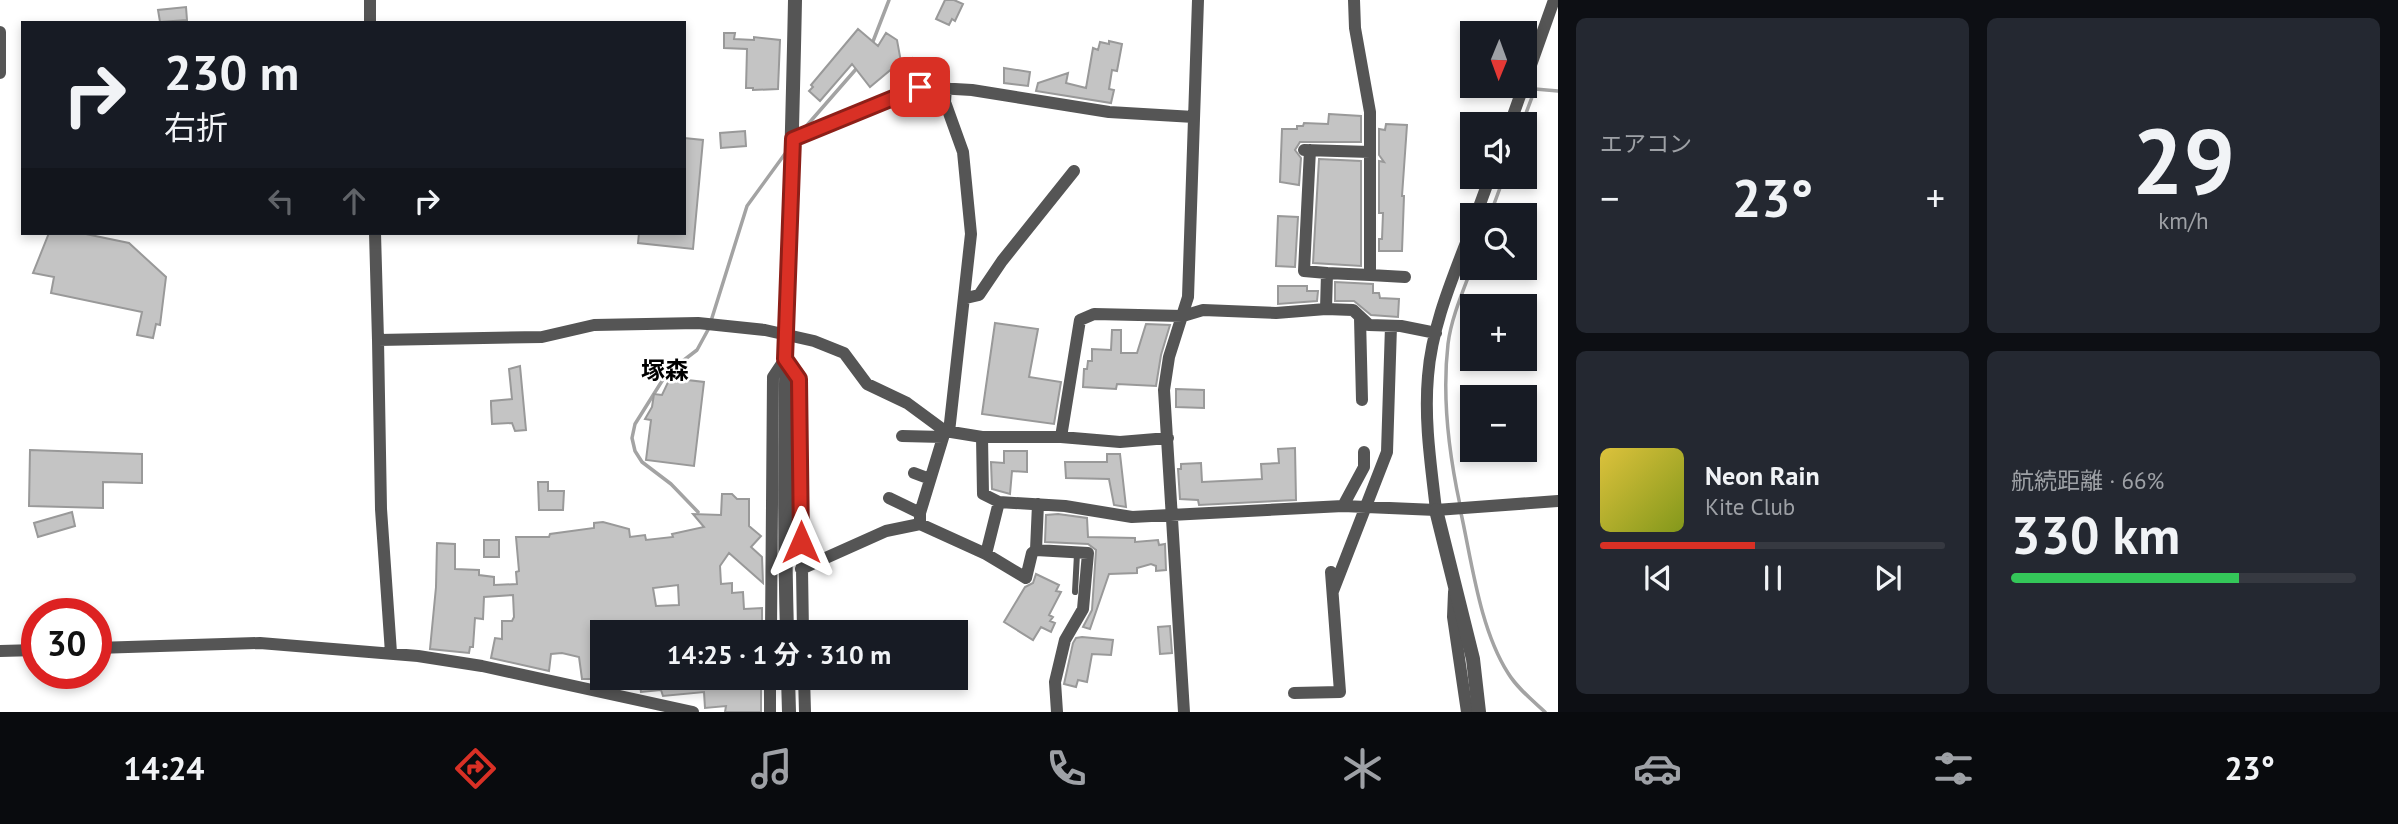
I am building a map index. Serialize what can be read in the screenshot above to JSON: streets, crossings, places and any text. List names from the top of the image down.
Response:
{
  "districts": ["塚森"],
  "north": "bottom",
  "page": {
    "tile": [
      "エアコン",
      ["29", "km/h"],
      ["航続距離 · 66%", "330 km"]
    ],
    "map_buttons": ["+", "−"],
    "turn": ["230 m", "右折"],
    "heat": ["−", "23°", "+"],
    "song": ["Neon Rain", "Kite Club"],
    "limit": "30",
    "trip": "14:25 · 1 分 · 310 m",
    "tabs": ["14:24", "23°"]
  }
}
